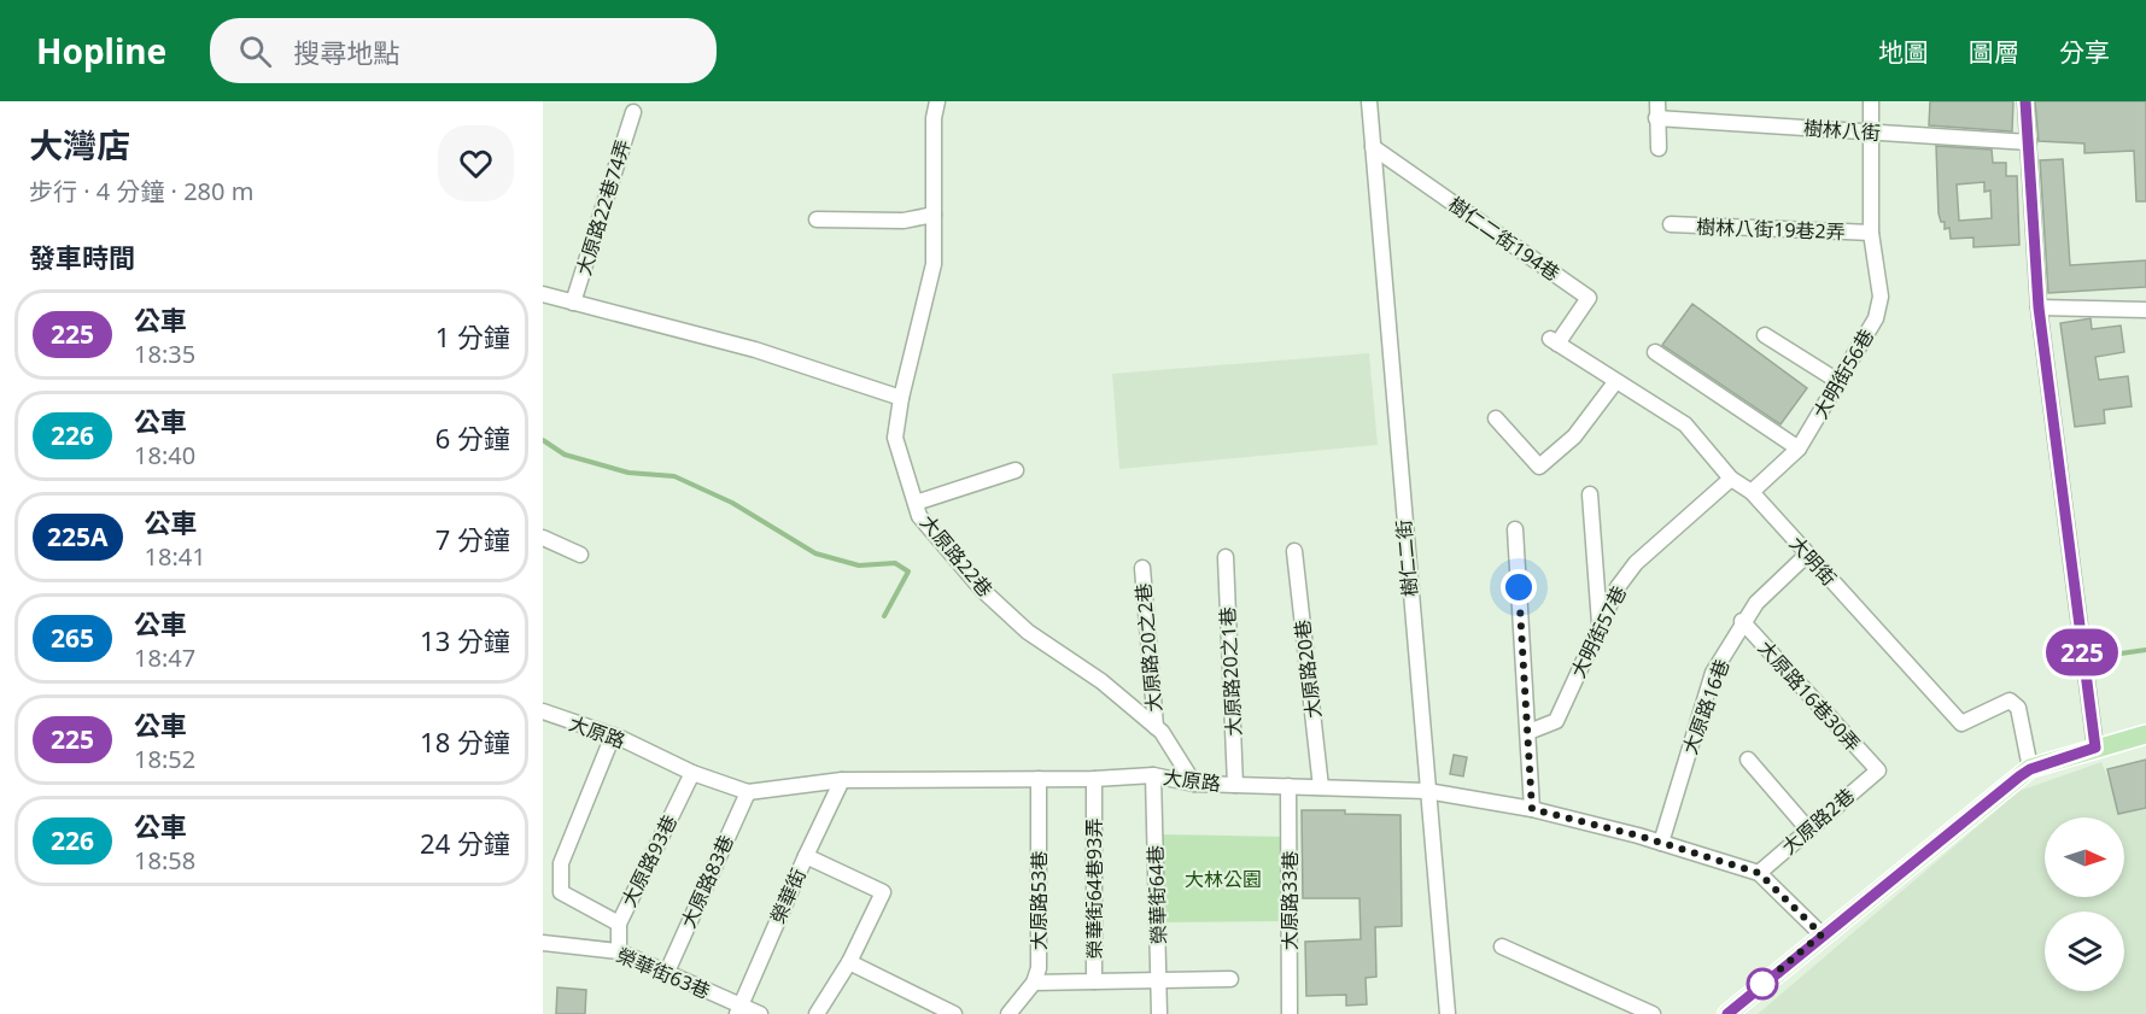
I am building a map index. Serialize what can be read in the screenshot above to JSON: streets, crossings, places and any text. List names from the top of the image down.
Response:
{
  "streets": {
    "street": [
      "樹林八街",
      "大原路22巷74弄",
      "樹林八街19巷2弄",
      "樹仁二街194巷",
      "大明街56巷",
      "大原路22巷",
      "樹仁二街",
      "大明街",
      "大明街57巷",
      "大原路20之2巷",
      "大原路20巷",
      "大原路20之1巷",
      "大原路16巷30弄",
      "大原路16巷",
      "大原路",
      "大原路2巷",
      "大原路93巷",
      "大原路83巷",
      "榮華街64巷93弄",
      "榮華街64巷",
      "榮華街",
      "大原路53巷",
      "大原路33巷",
      "榮華街63巷"
    ]
  },
  "crossings": [
    ["樹林八街", "大明街56巷"],
    ["樹林八街19巷2弄", "大明街56巷"],
    ["樹仁二街194巷", "樹仁二街"],
    ["樹仁二街194巷", "大明街"],
    ["大明街56巷", "大明街"],
    ["大原路22巷", "大原路20之2巷"],
    ["大原路22巷", "大原路"],
    ["樹仁二街", "大原路"],
    ["大明街", "大明街57巷"],
    ["大明街", "大原路16巷"],
    ["大原路20巷", "大原路"],
    ["大原路20之1巷", "大原路"],
    ["大原路16巷30弄", "大原路16巷"],
    ["大原路16巷30弄", "大原路2巷"],
    ["大原路16巷", "大原路"],
    ["大原路", "大原路2巷"],
    ["大原路", "大原路93巷"],
    ["大原路", "大原路83巷"],
    ["大原路", "榮華街64巷93弄"],
    ["大原路", "榮華街64巷"],
    ["大原路", "榮華街"],
    ["大原路", "大原路53巷"],
    ["大原路", "大原路33巷"],
    ["大原路93巷", "榮華街63巷"],
    ["大原路83巷", "榮華街63巷"],
    ["榮華街64巷93弄", "大原路53巷"],
    ["榮華街", "榮華街63巷"]
  ],
  "parks": ["大林公園"],
  "lines": ["bus line 225"],
  "north": "right",
  "page": {
    "header": "Hopline",
    "search": "搜尋地點",
    "nav": ["地圖", "圖層", "分享"],
    "heading": [
      ["大灣店", "步行 · 4 分鐘 · 280 m"],
      "發車時間"
    ],
    "on_map": "225",
    "list": [
      {
        "mark": "225",
        "name": "公車",
        "note": "18:35",
        "value": "1 分鐘"
      },
      {
        "mark": "226",
        "name": "公車",
        "note": "18:40",
        "value": "6 分鐘"
      },
      {
        "mark": "225A",
        "name": "公車",
        "note": "18:41",
        "value": "7 分鐘"
      },
      {
        "mark": "265",
        "name": "公車",
        "note": "18:47",
        "value": "13 分鐘"
      },
      {
        "mark": "225",
        "name": "公車",
        "note": "18:52",
        "value": "18 分鐘"
      },
      {
        "mark": "226",
        "name": "公車",
        "note": "18:58",
        "value": "24 分鐘"
      }
    ]
  }
}
